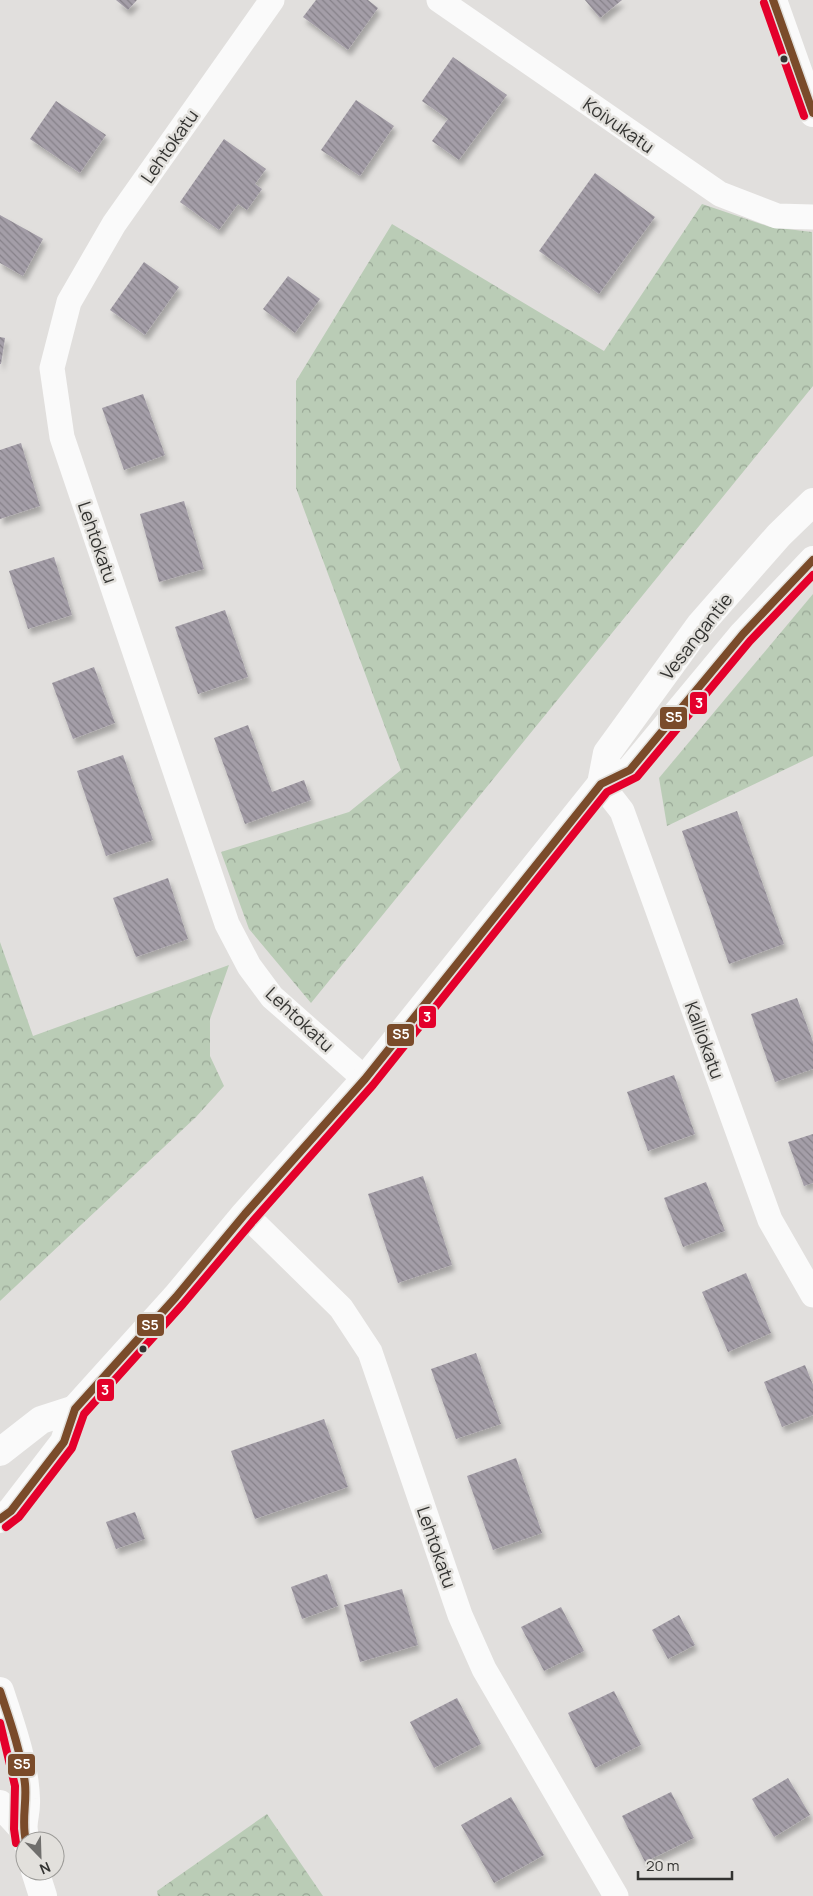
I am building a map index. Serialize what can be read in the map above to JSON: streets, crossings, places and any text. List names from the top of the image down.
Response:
{
  "streets": {
    "main road": ["Vesangantie"],
    "street": ["Koivukatu", "Lehtokatu", "Kalliokatu"]
  },
  "crossings": [
    ["Lehtokatu", "Vesangantie"],
    ["Vesangantie", "Kalliokatu"]
  ],
  "lines": ["transit line S5", "transit line 3"],
  "scale_bar": "20 m",
  "north": "bottom right"
}
